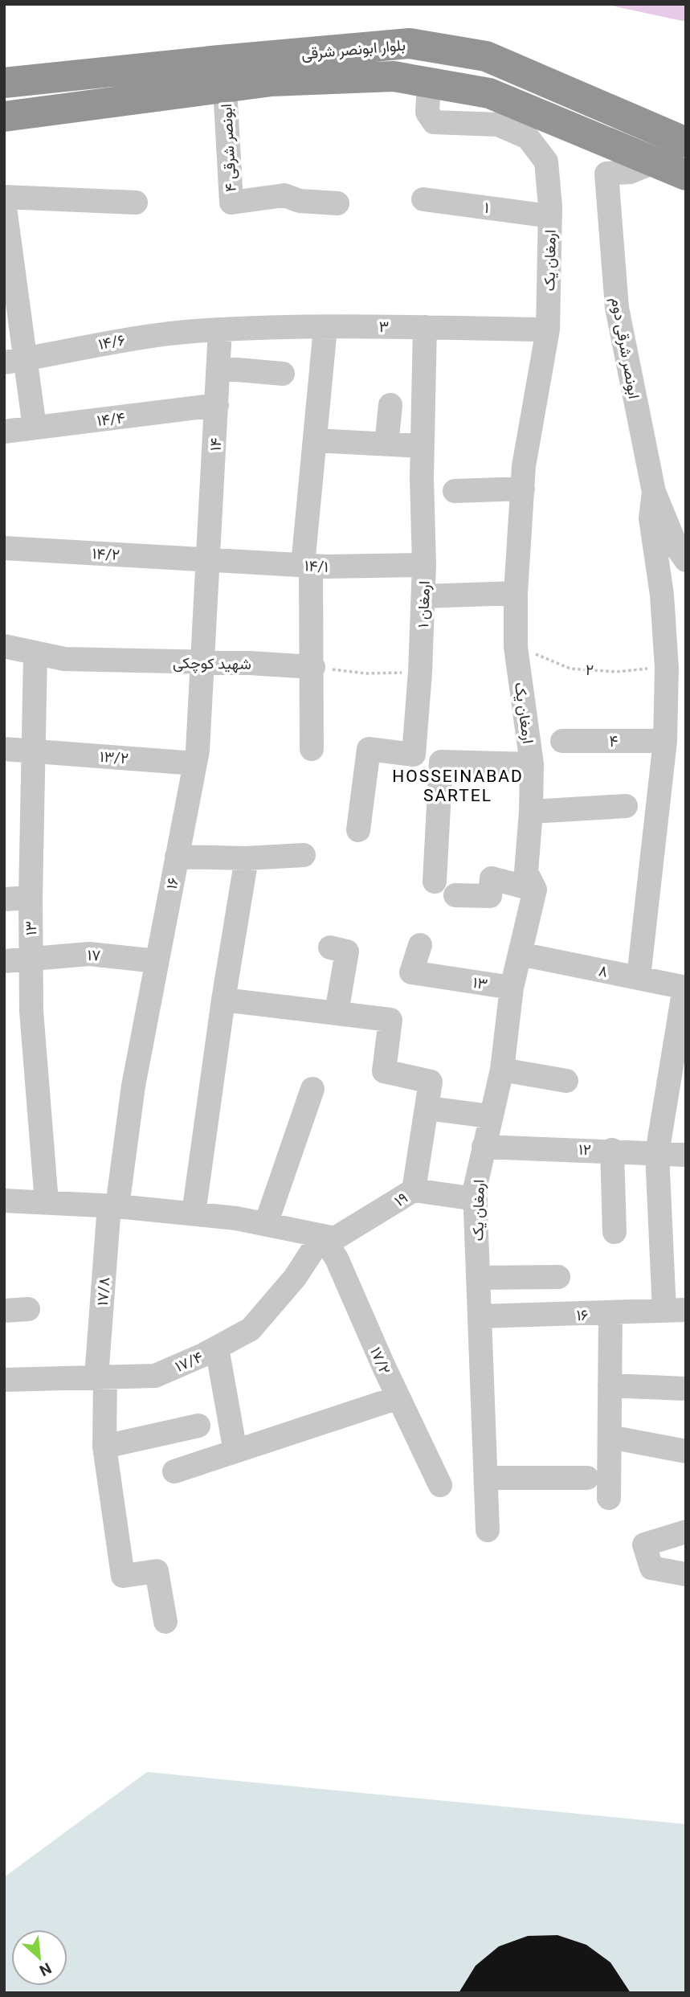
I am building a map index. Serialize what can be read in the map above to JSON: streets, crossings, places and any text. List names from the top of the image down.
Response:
{
  "streets": {
    "highway": ["بلوار ابونصر شرقی"],
    "street": [
      "ابونصر شرقی ۴",
      "۱",
      "ارمغان یک",
      "۳",
      "۱۴/۶",
      "ابونصر شرقی دوم",
      "۱۴/۴",
      "۱۴",
      "۱۴/۲",
      "۱۴/۱",
      "ارمغان ۱",
      "شهید کوچکی",
      "۴",
      "۱۳/۲",
      "۱۶",
      "۱۳",
      "۱۷",
      "۸",
      "۱۲",
      "۱۹",
      "۱۷/۸",
      "۱۷/۲",
      "۱۷/۴"
    ],
    "path": ["۲"]
  },
  "crossings": [
    ["بلوار ابونصر شرقی", "ابونصر شرقی ۴"],
    ["بلوار ابونصر شرقی", "ارمغان یک"],
    ["بلوار ابونصر شرقی", "ابونصر شرقی دوم"],
    ["۱", "ارمغان یک"],
    ["ارمغان یک", "۳"],
    ["ارمغان یک", "۲"],
    ["ارمغان یک", "۱۶"],
    ["ارمغان یک", "۱۳"],
    ["ارمغان یک", "۸"],
    ["ارمغان یک", "۱۲"],
    ["ارمغان یک", "۱۹"],
    ["۳", "۱۴/۶"],
    ["۳", "۱۴"],
    ["۳", "ارمغان ۱"],
    ["۱۴/۶", "۱۴"],
    ["۱۴/۴", "۱۴"],
    ["۱۴", "۱۴/۲"],
    ["۱۴", "۱۴/۱"],
    ["۱۴", "۱۶"],
    ["۱۴/۲", "۱۴/۱"],
    ["۱۴/۲", "۱۶"],
    ["۱۴/۱", "ارمغان ۱"],
    ["۱۴/۱", "۱۶"],
    ["شهید کوچکی", "۱۶"],
    ["شهید کوچکی", "۱۳"],
    ["۱۳/۲", "۱۶"],
    ["۱۳/۲", "۱۳"],
    ["۱۶", "۱۷"],
    ["۱۶", "۱۷/۸"],
    ["۱۳", "۱۷"],
    ["۱۹", "۱۷/۲"],
    ["۱۹", "۱۷/۴"],
    ["۱۷/۸", "۱۷/۴"],
    ["۱۷/۲", "۱۷/۴"]
  ],
  "districts": ["HOSSEINABAD SARTEL"],
  "north": "bottom right"
}
